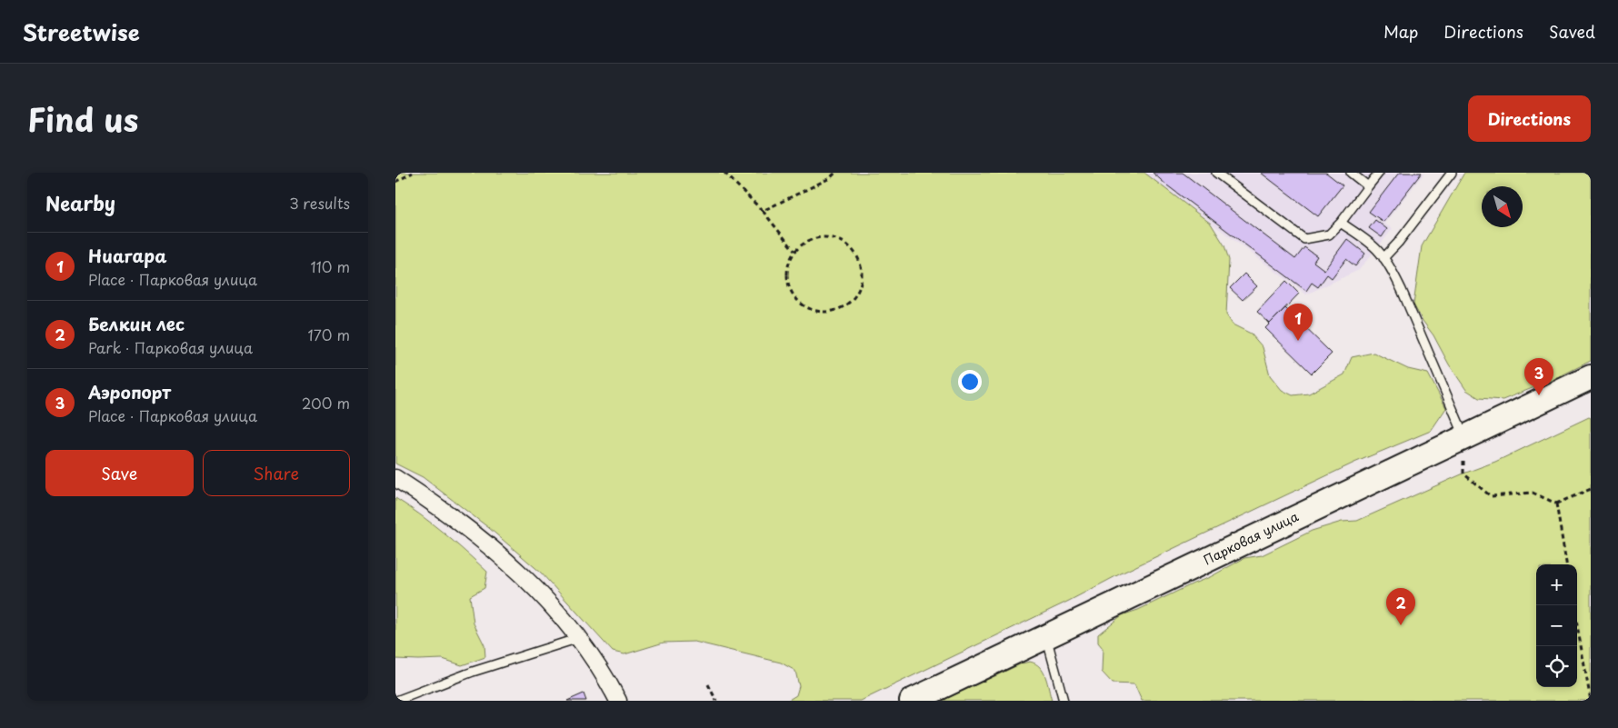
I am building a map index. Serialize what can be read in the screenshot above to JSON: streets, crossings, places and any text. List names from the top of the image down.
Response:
{
  "streets": {
    "main road": ["Парковая улица"]
  },
  "north": "bottom right",
  "page": {
    "header": "Streetwise",
    "nav": ["Map", "Directions", "Saved"],
    "title": "Find us",
    "buttons": [
      "Directions",
      ["Save", "Share"]
    ],
    "heading": ["Nearby", "3 results"],
    "list": [
      {
        "mark": "1",
        "name": "Ниагара",
        "note": "Place · Парковая улица",
        "value": "110 m"
      },
      {
        "mark": "2",
        "name": "Белкин лес",
        "note": "Park · Парковая улица",
        "value": "170 m"
      },
      {
        "mark": "3",
        "name": "Аэропорт",
        "note": "Place · Парковая улица",
        "value": "200 m"
      }
    ],
    "pins": ["1", "3", "2"],
    "map_buttons": ["+", "−"]
  }
}
